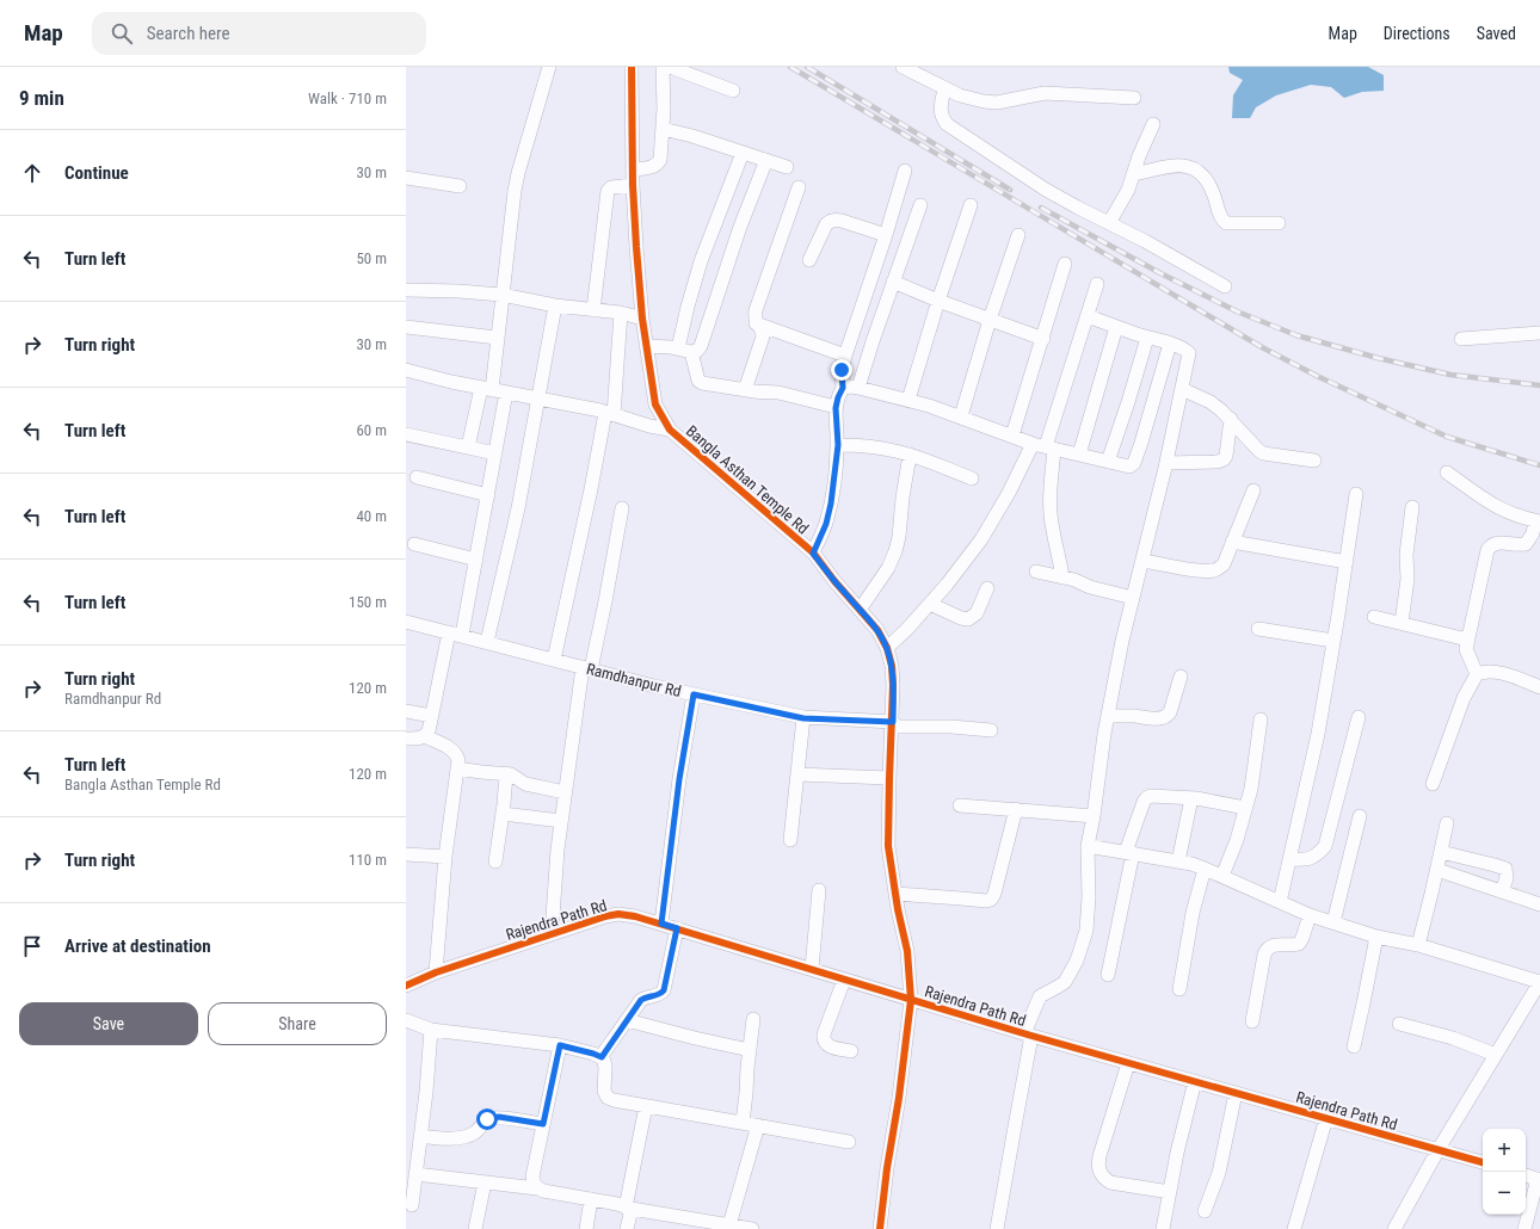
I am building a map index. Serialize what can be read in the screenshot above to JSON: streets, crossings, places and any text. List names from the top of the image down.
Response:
{
  "streets": {
    "street": ["Bangla Asthan Temple Rd", "Ramdhanpur Rd", "Rajendra Path Rd"]
  },
  "crossings": [
    ["Bangla Asthan Temple Rd", "Ramdhanpur Rd"],
    ["Bangla Asthan Temple Rd", "Rajendra Path Rd"]
  ],
  "page": {
    "header": "Map",
    "search": "Search here",
    "nav": ["Map", "Directions", "Saved"],
    "heading": ["9 min", "Walk · 710 m"],
    "list": [
      ["Continue", "30 m"],
      ["Turn left", "50 m"],
      ["Turn right", "30 m"],
      ["Turn left", "60 m"],
      ["Turn left", "40 m"],
      ["Turn left", "150 m"],
      ["Turn right", "Ramdhanpur Rd", "120 m"],
      ["Turn left", "Bangla Asthan Temple Rd", "120 m"],
      ["Turn right", "110 m"],
      "Arrive at destination"
    ],
    "buttons": ["Save", "Share"],
    "map_buttons": ["+", "−"]
  }
}
